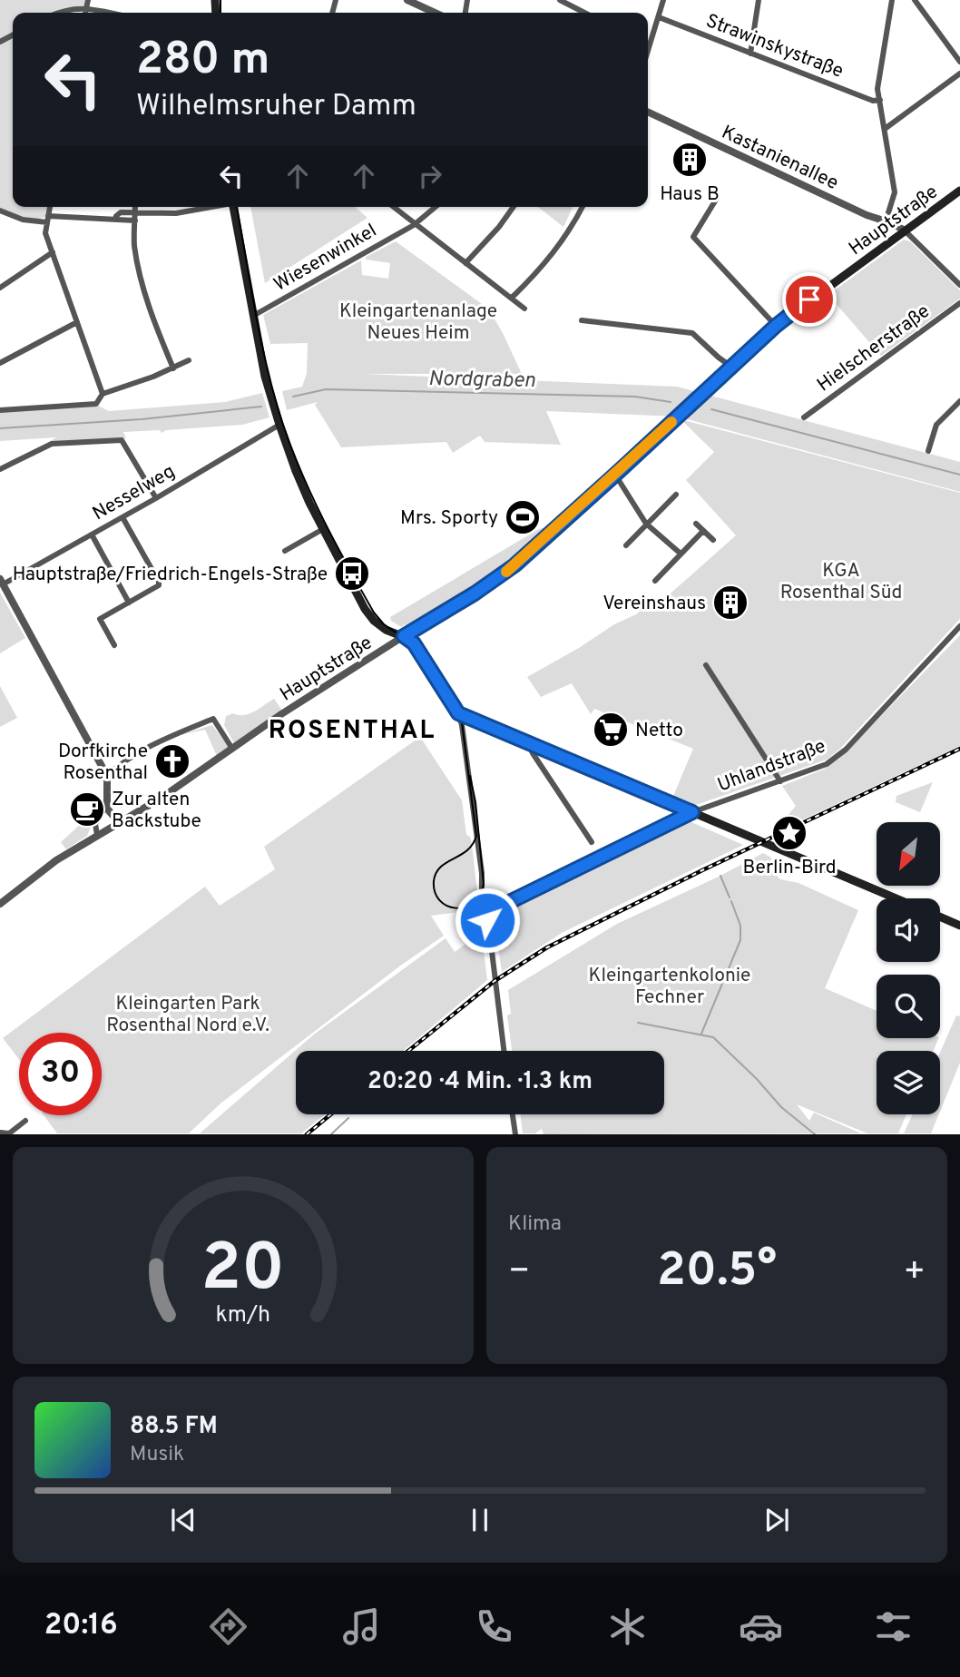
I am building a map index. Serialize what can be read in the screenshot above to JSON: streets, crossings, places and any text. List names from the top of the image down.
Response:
{
  "streets": {
    "main road": ["Hauptstraße"],
    "street": [
      "Strawinskystraße",
      "Kastanienallee",
      "Wiesenwinkel",
      "Hielscherstraße",
      "Nesselweg",
      "Uhlandstraße"
    ]
  },
  "crossings": [
    ["Kastanienallee", "Hauptstraße"]
  ],
  "districts": ["ROSENTHAL"],
  "water": ["Nordgraben"],
  "parks": [
    "Kleingartenanlage Neues Heim",
    "KGA Rosenthal Süd",
    "Kleingartenkolonie Fechner",
    "Kleingarten Park Rosenthal Nord e.V."
  ],
  "places": {
    "building": ["Haus B", "Vereinshaus"],
    "sports": ["Mrs. Sporty"],
    "bus stop": ["Hauptstraße/Friedrich-Engels-Straße"],
    "supermarket": ["Netto"],
    "church": ["Dorfkirche Rosenthal"],
    "cafe": ["Zur alten Backstube"],
    "place": ["Berlin-Bird"]
  },
  "north": "bottom left",
  "page": {
    "turn": ["280 m", "Wilhelmsruher Damm"],
    "limit": "30",
    "trip": "20:20 · 4 Min. · 1.3 km",
    "tile": "Klima",
    "heat": ["−", "20.5°", "+"],
    "song": ["88.5 FM", "Musik"],
    "tabs": "20:16",
    "gauge": ["20", "km/h"]
  }
}
